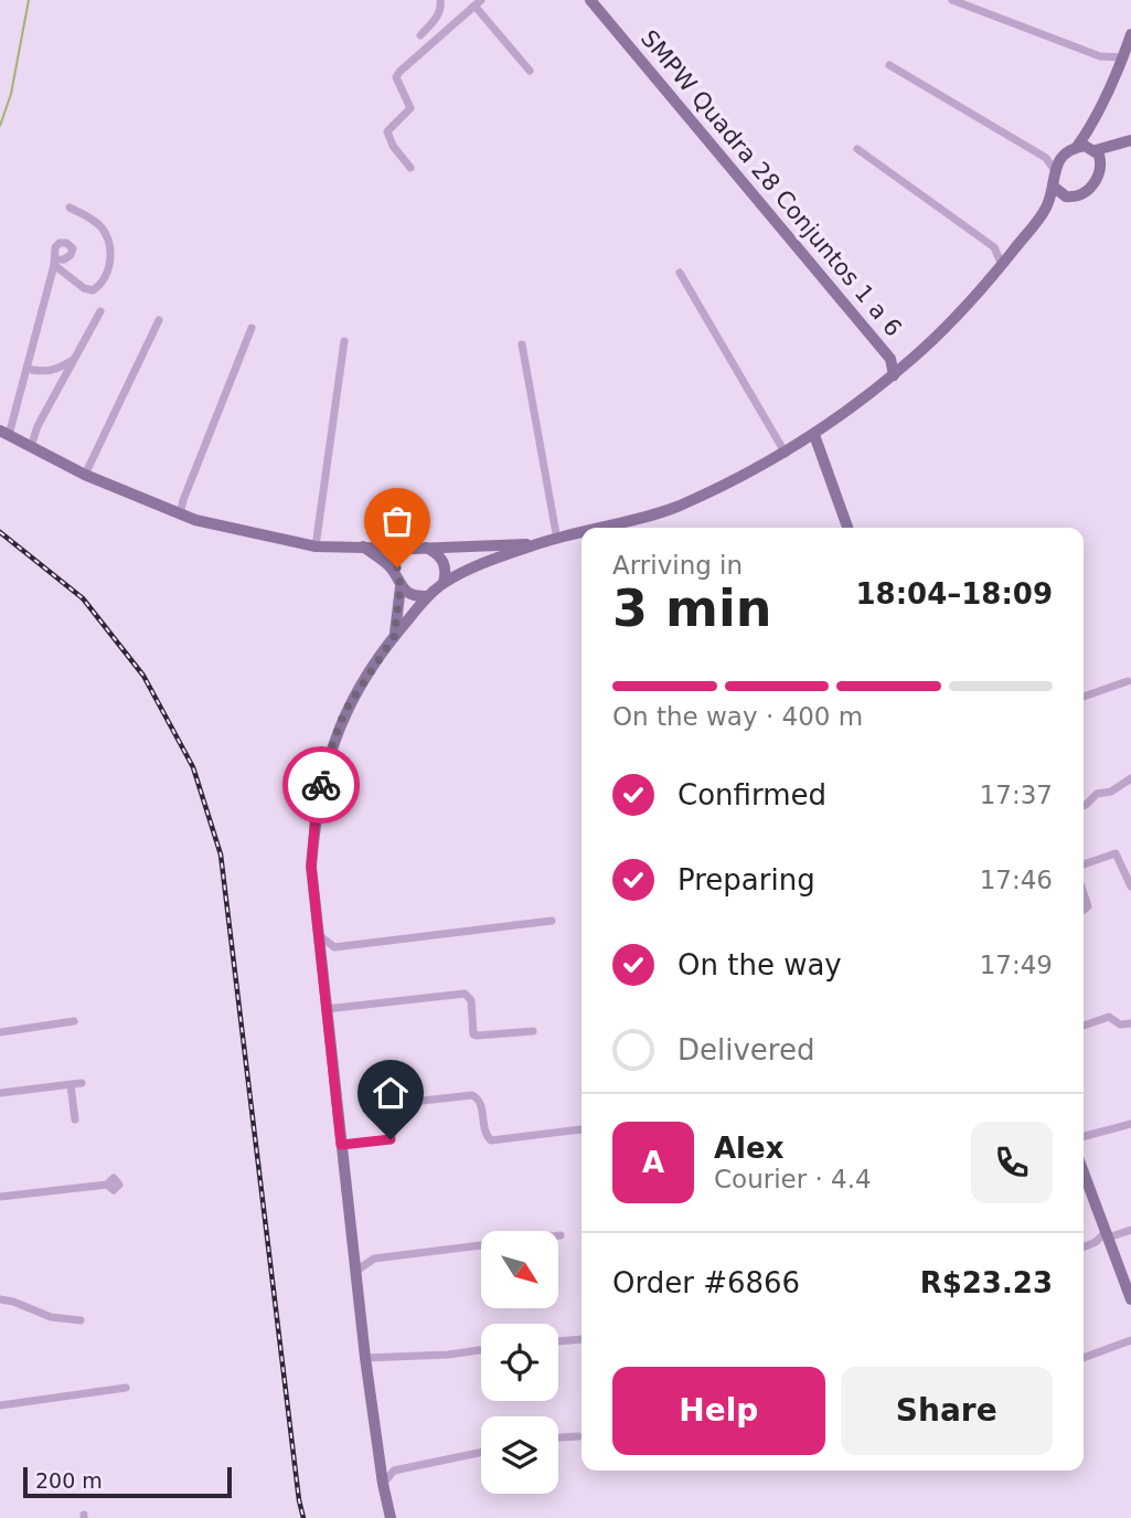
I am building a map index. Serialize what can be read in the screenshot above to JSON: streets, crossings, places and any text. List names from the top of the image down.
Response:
{
  "streets": {
    "street": ["SMPW Quadra 28 Conjuntos 1 a 6"]
  },
  "scale_bar": "200 m",
  "north": "bottom right",
  "page": {
    "heading": ["3 min", "Arriving in", "18:04–18:09"],
    "panel": [
      "Alex",
      "Courier · 4.4",
      "Order #6866",
      "R$23.23"
    ],
    "bar": "On the way · 400 m",
    "list": [
      ["Confirmed", "17:37"],
      ["Preparing", "17:46"],
      ["On the way", "17:49"],
      "Delivered"
    ],
    "round": "A",
    "buttons": ["Help", "Share"],
    "scale": "200 m"
  }
}
